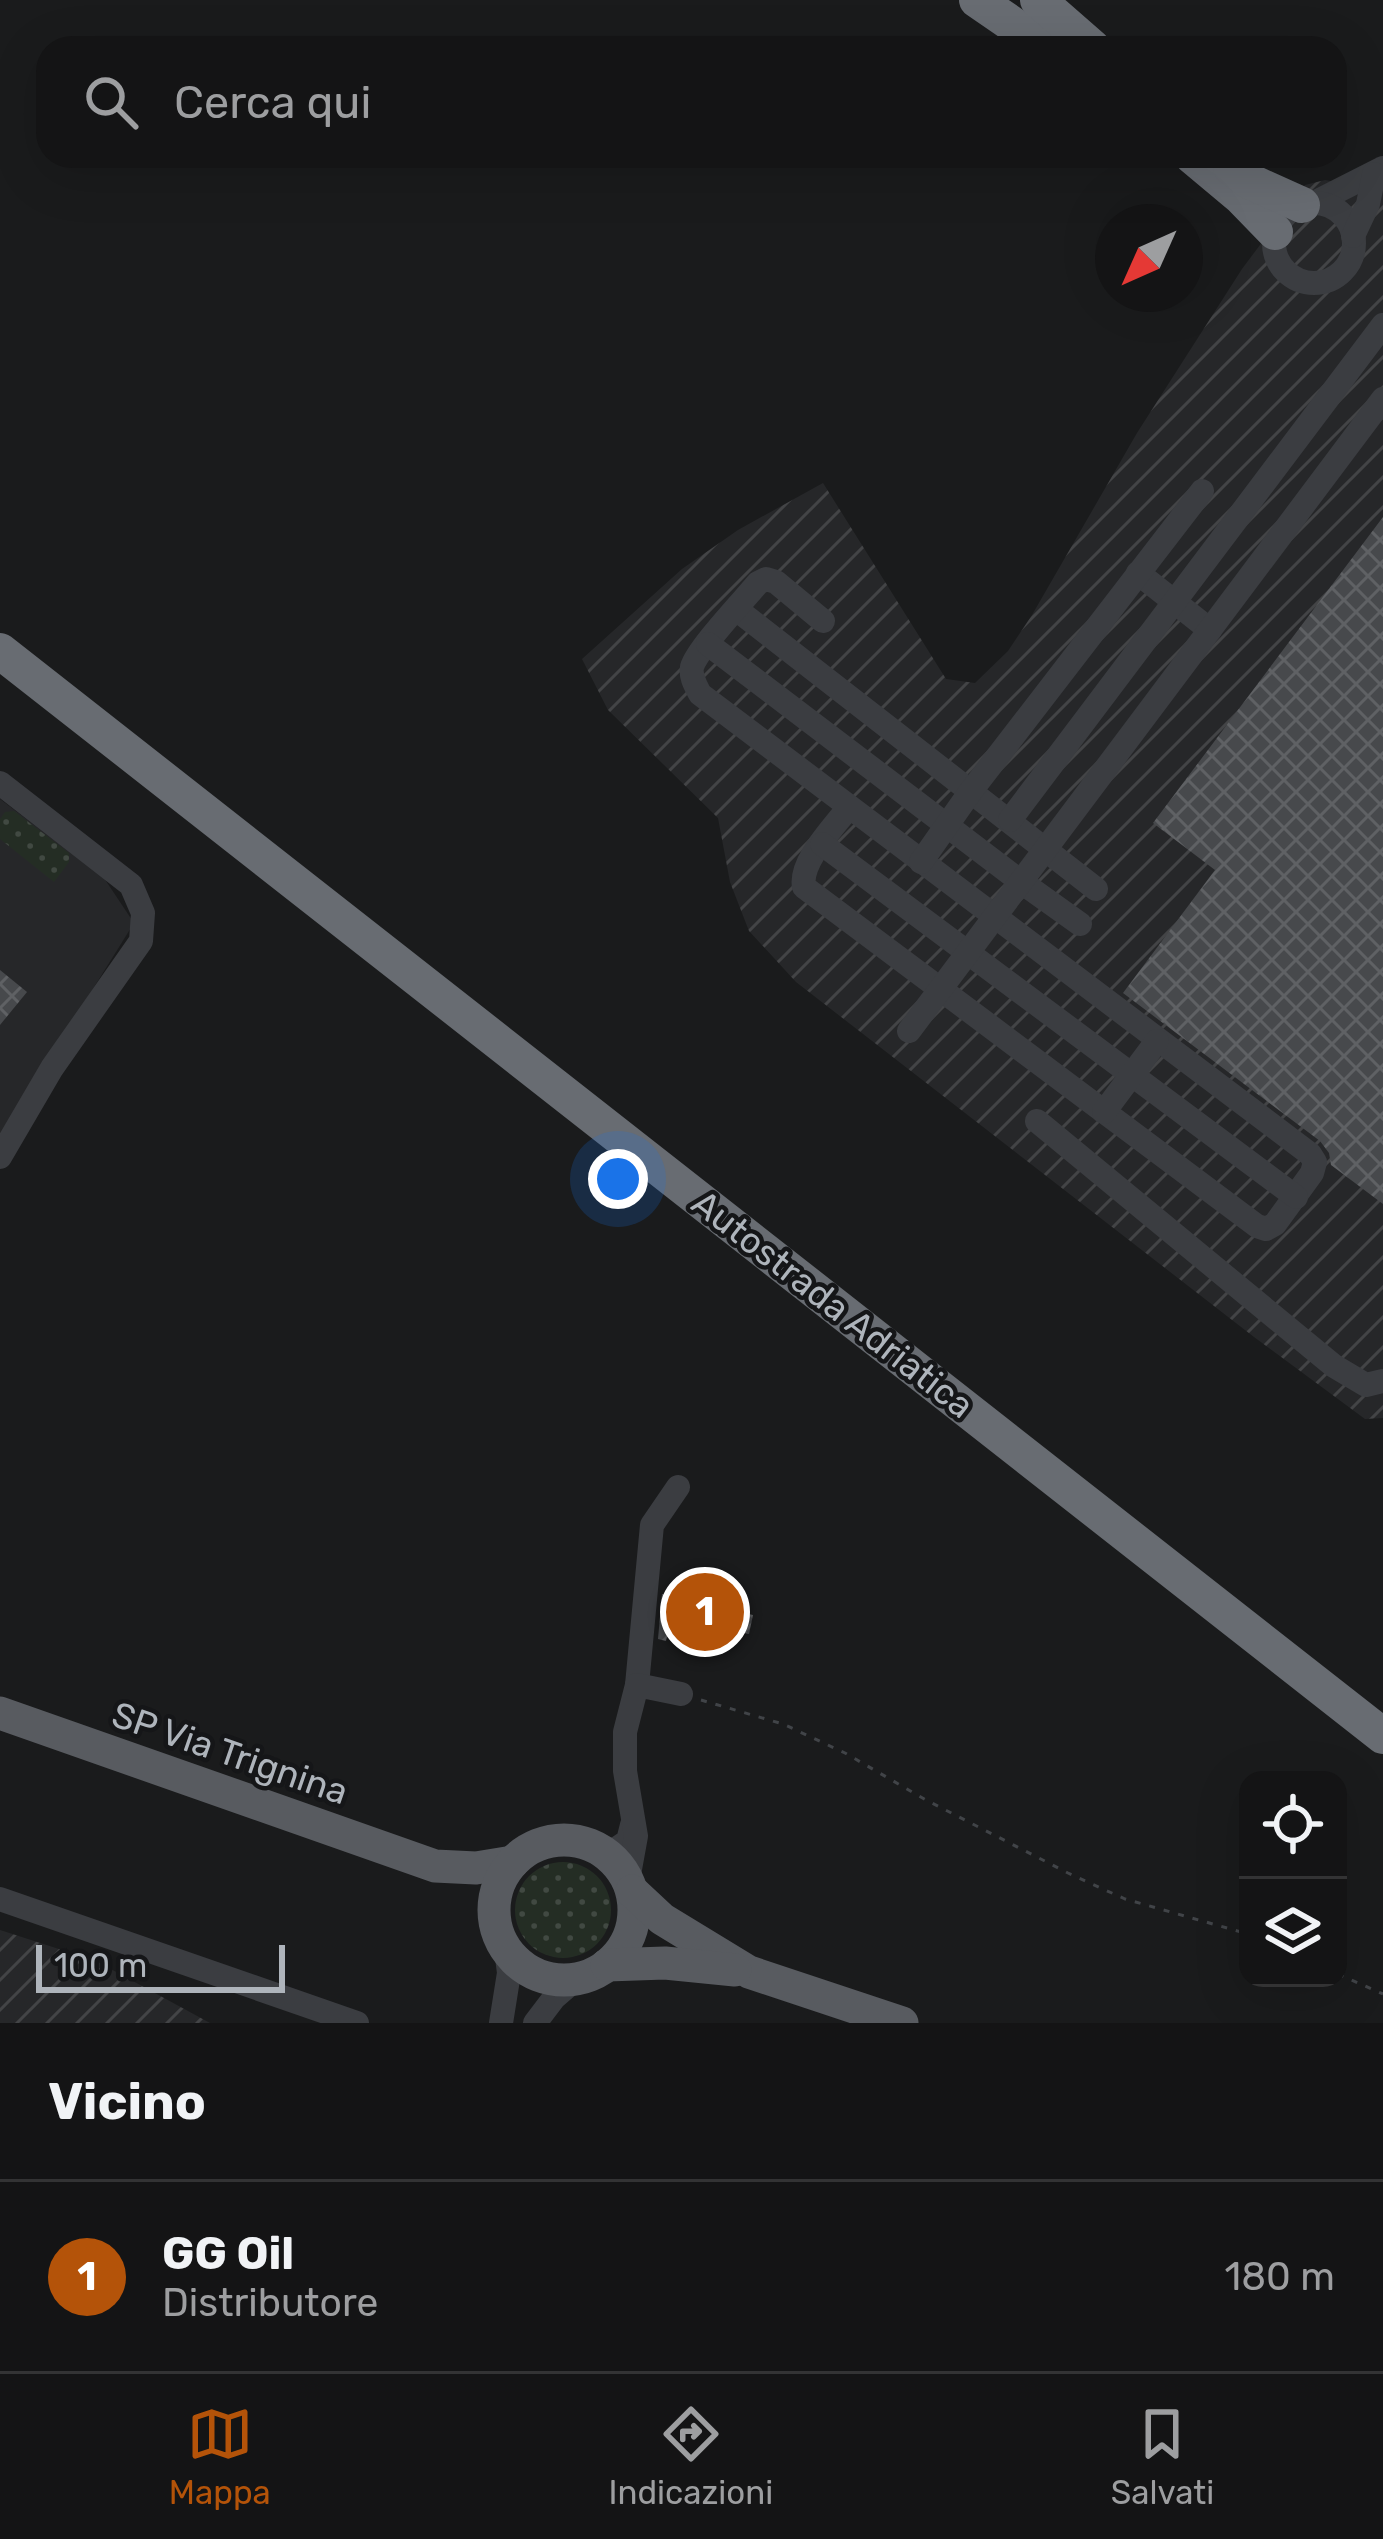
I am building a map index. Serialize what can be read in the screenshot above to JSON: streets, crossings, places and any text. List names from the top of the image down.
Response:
{
  "streets": {
    "highway": ["Autostrada Adriatica"],
    "main road": ["SP Via Trignina"]
  },
  "scale_bar": "100 m",
  "north": "bottom left",
  "page": {
    "search": "Cerca qui",
    "pins": "1",
    "scale": "100 m",
    "heading": "Vicino",
    "list": [
      {
        "mark": "1",
        "name": "GG Oil",
        "note": "Distributore",
        "value": "180 m"
      }
    ],
    "nav": ["Mappa", "Indicazioni", "Salvati"]
  }
}
